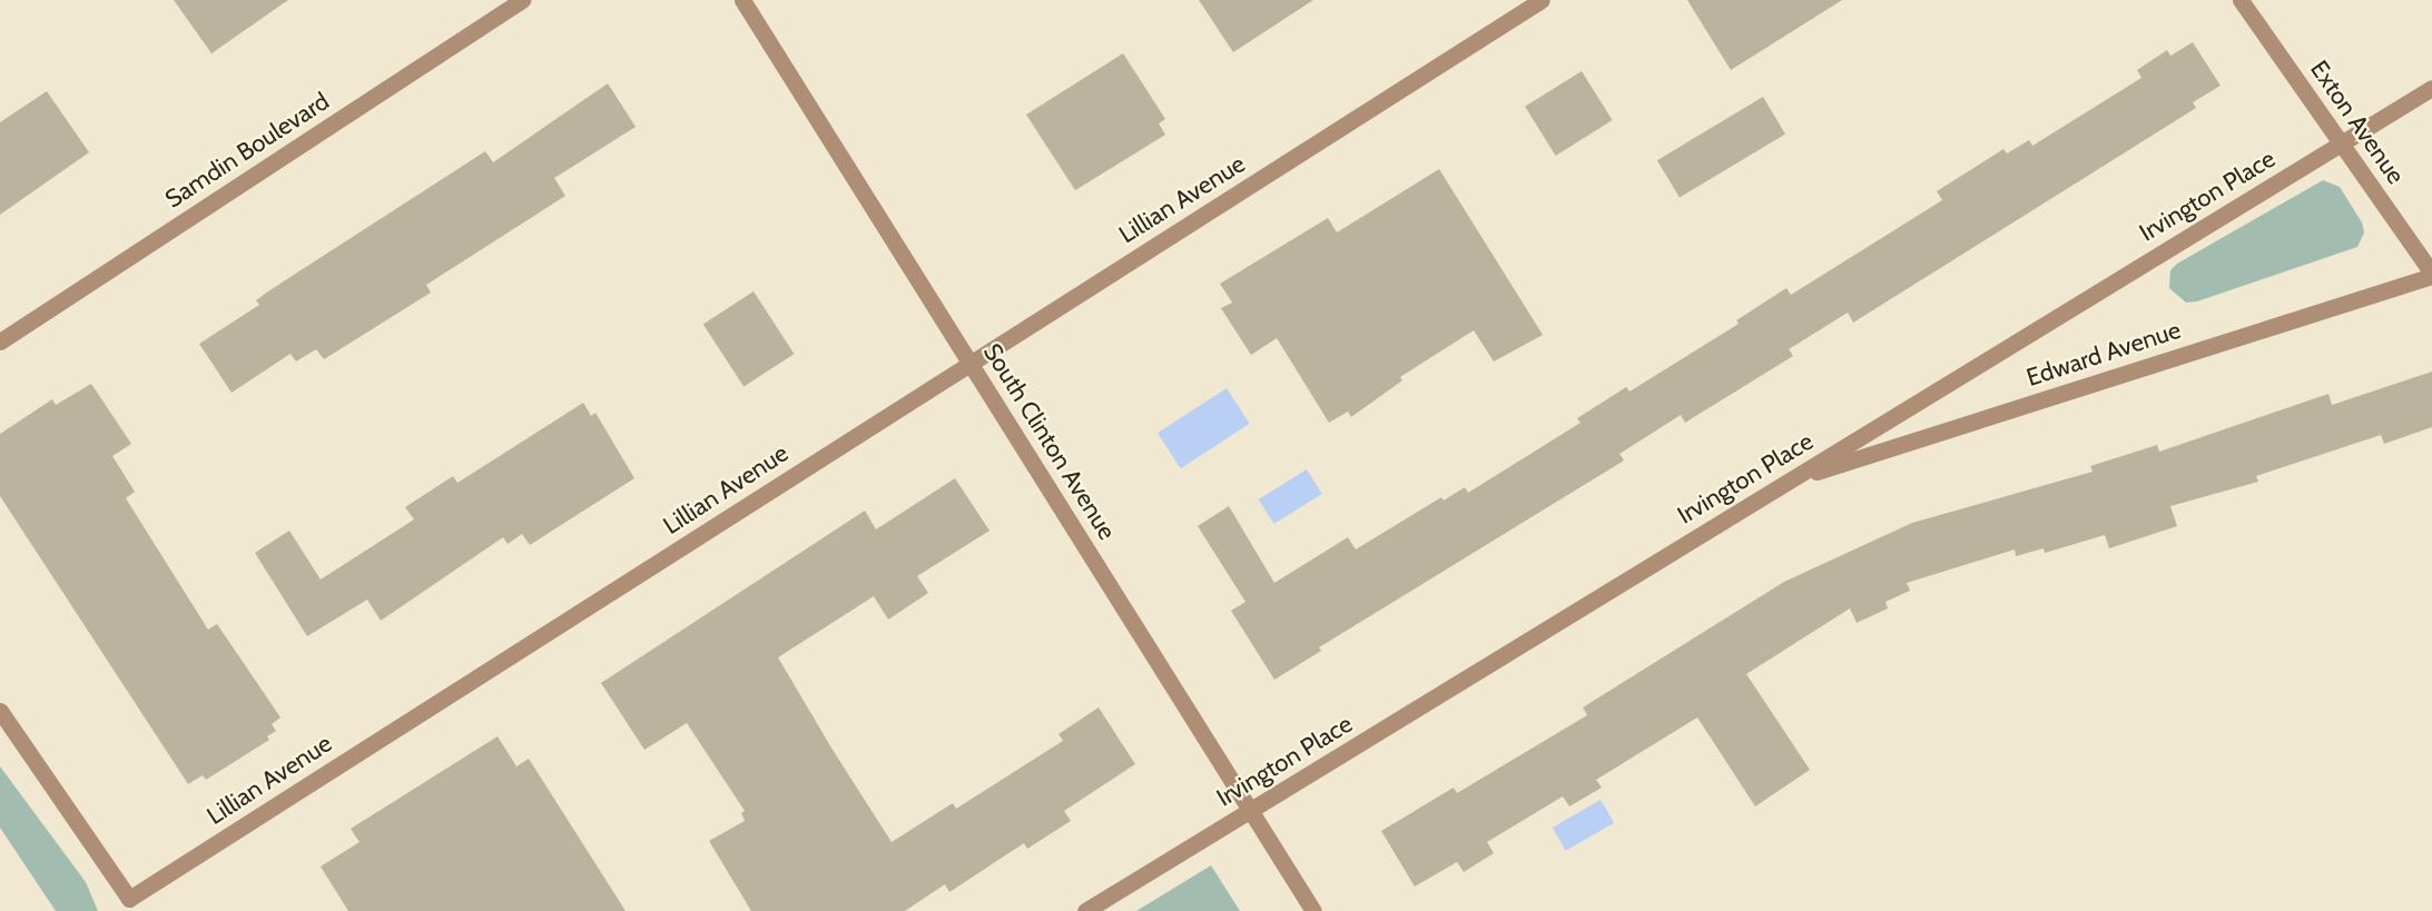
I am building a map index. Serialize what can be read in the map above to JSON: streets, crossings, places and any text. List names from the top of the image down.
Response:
{
  "streets": {
    "street": [
      "Exton Avenue",
      "Samdin Boulevard",
      "Irvington Place",
      "Lillian Avenue",
      "Edward Avenue",
      "South Clinton Avenue"
    ]
  },
  "crossings": [
    ["Exton Avenue", "Irvington Place"],
    ["Exton Avenue", "Edward Avenue"],
    ["Irvington Place", "Edward Avenue"],
    ["Irvington Place", "South Clinton Avenue"],
    ["Lillian Avenue", "South Clinton Avenue"]
  ]
}
